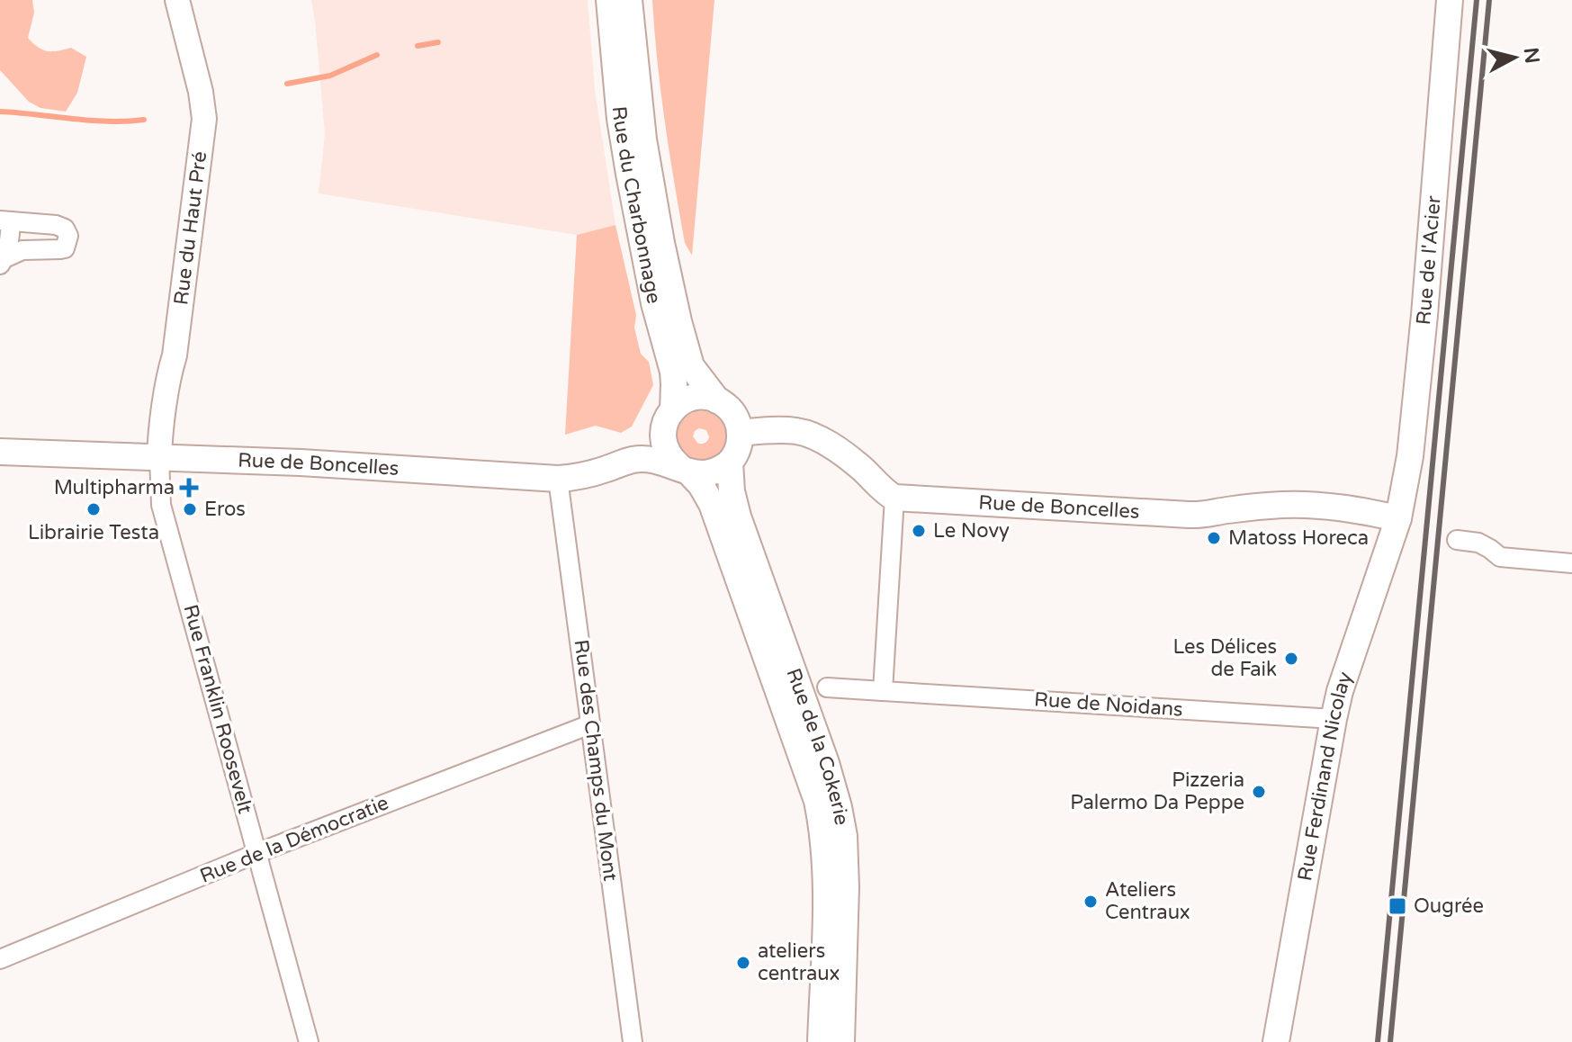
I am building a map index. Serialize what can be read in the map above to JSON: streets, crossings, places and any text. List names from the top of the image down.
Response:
{
  "streets": {
    "main road": [
      "Rue du Charbonnage",
      "Rue de l'Acier",
      "Rue de Boncelles",
      "Rue de la Cokerie",
      "Rue Ferdinand Nicolay"
    ],
    "street": [
      "Rue du Haut Pré",
      "Rue de Noidans",
      "Rue Franklin Roosevelt",
      "Rue des Champs du Mont",
      "Rue de la Démocratie"
    ]
  },
  "crossings": [
    ["Rue du Charbonnage", "Rue de Boncelles"],
    ["Rue du Charbonnage", "Rue de la Cokerie"],
    ["Rue du Haut Pré", "Rue de Boncelles"],
    ["Rue du Haut Pré", "Rue Franklin Roosevelt"],
    ["Rue de l'Acier", "Rue de Boncelles"],
    ["Rue de l'Acier", "Rue Ferdinand Nicolay"],
    ["Rue de Boncelles", "Rue Franklin Roosevelt"],
    ["Rue de Boncelles", "Rue de la Cokerie"],
    ["Rue de Boncelles", "Rue des Champs du Mont"],
    ["Rue de Boncelles", "Rue Ferdinand Nicolay"],
    ["Rue de Noidans", "Rue Ferdinand Nicolay"],
    ["Rue Franklin Roosevelt", "Rue de la Démocratie"],
    ["Rue des Champs du Mont", "Rue de la Démocratie"]
  ],
  "places": {
    "health": ["Multipharma"],
    "other": [
      "Librairie Testa",
      "Eros",
      "Le Novy",
      "Matoss Horeca",
      "Les Délices de Faik",
      "Pizzeria Palermo Da Peppe",
      "Ateliers Centraux",
      "ateliers centraux"
    ],
    "transit": ["Ougrée"]
  },
  "north": "right"
}
